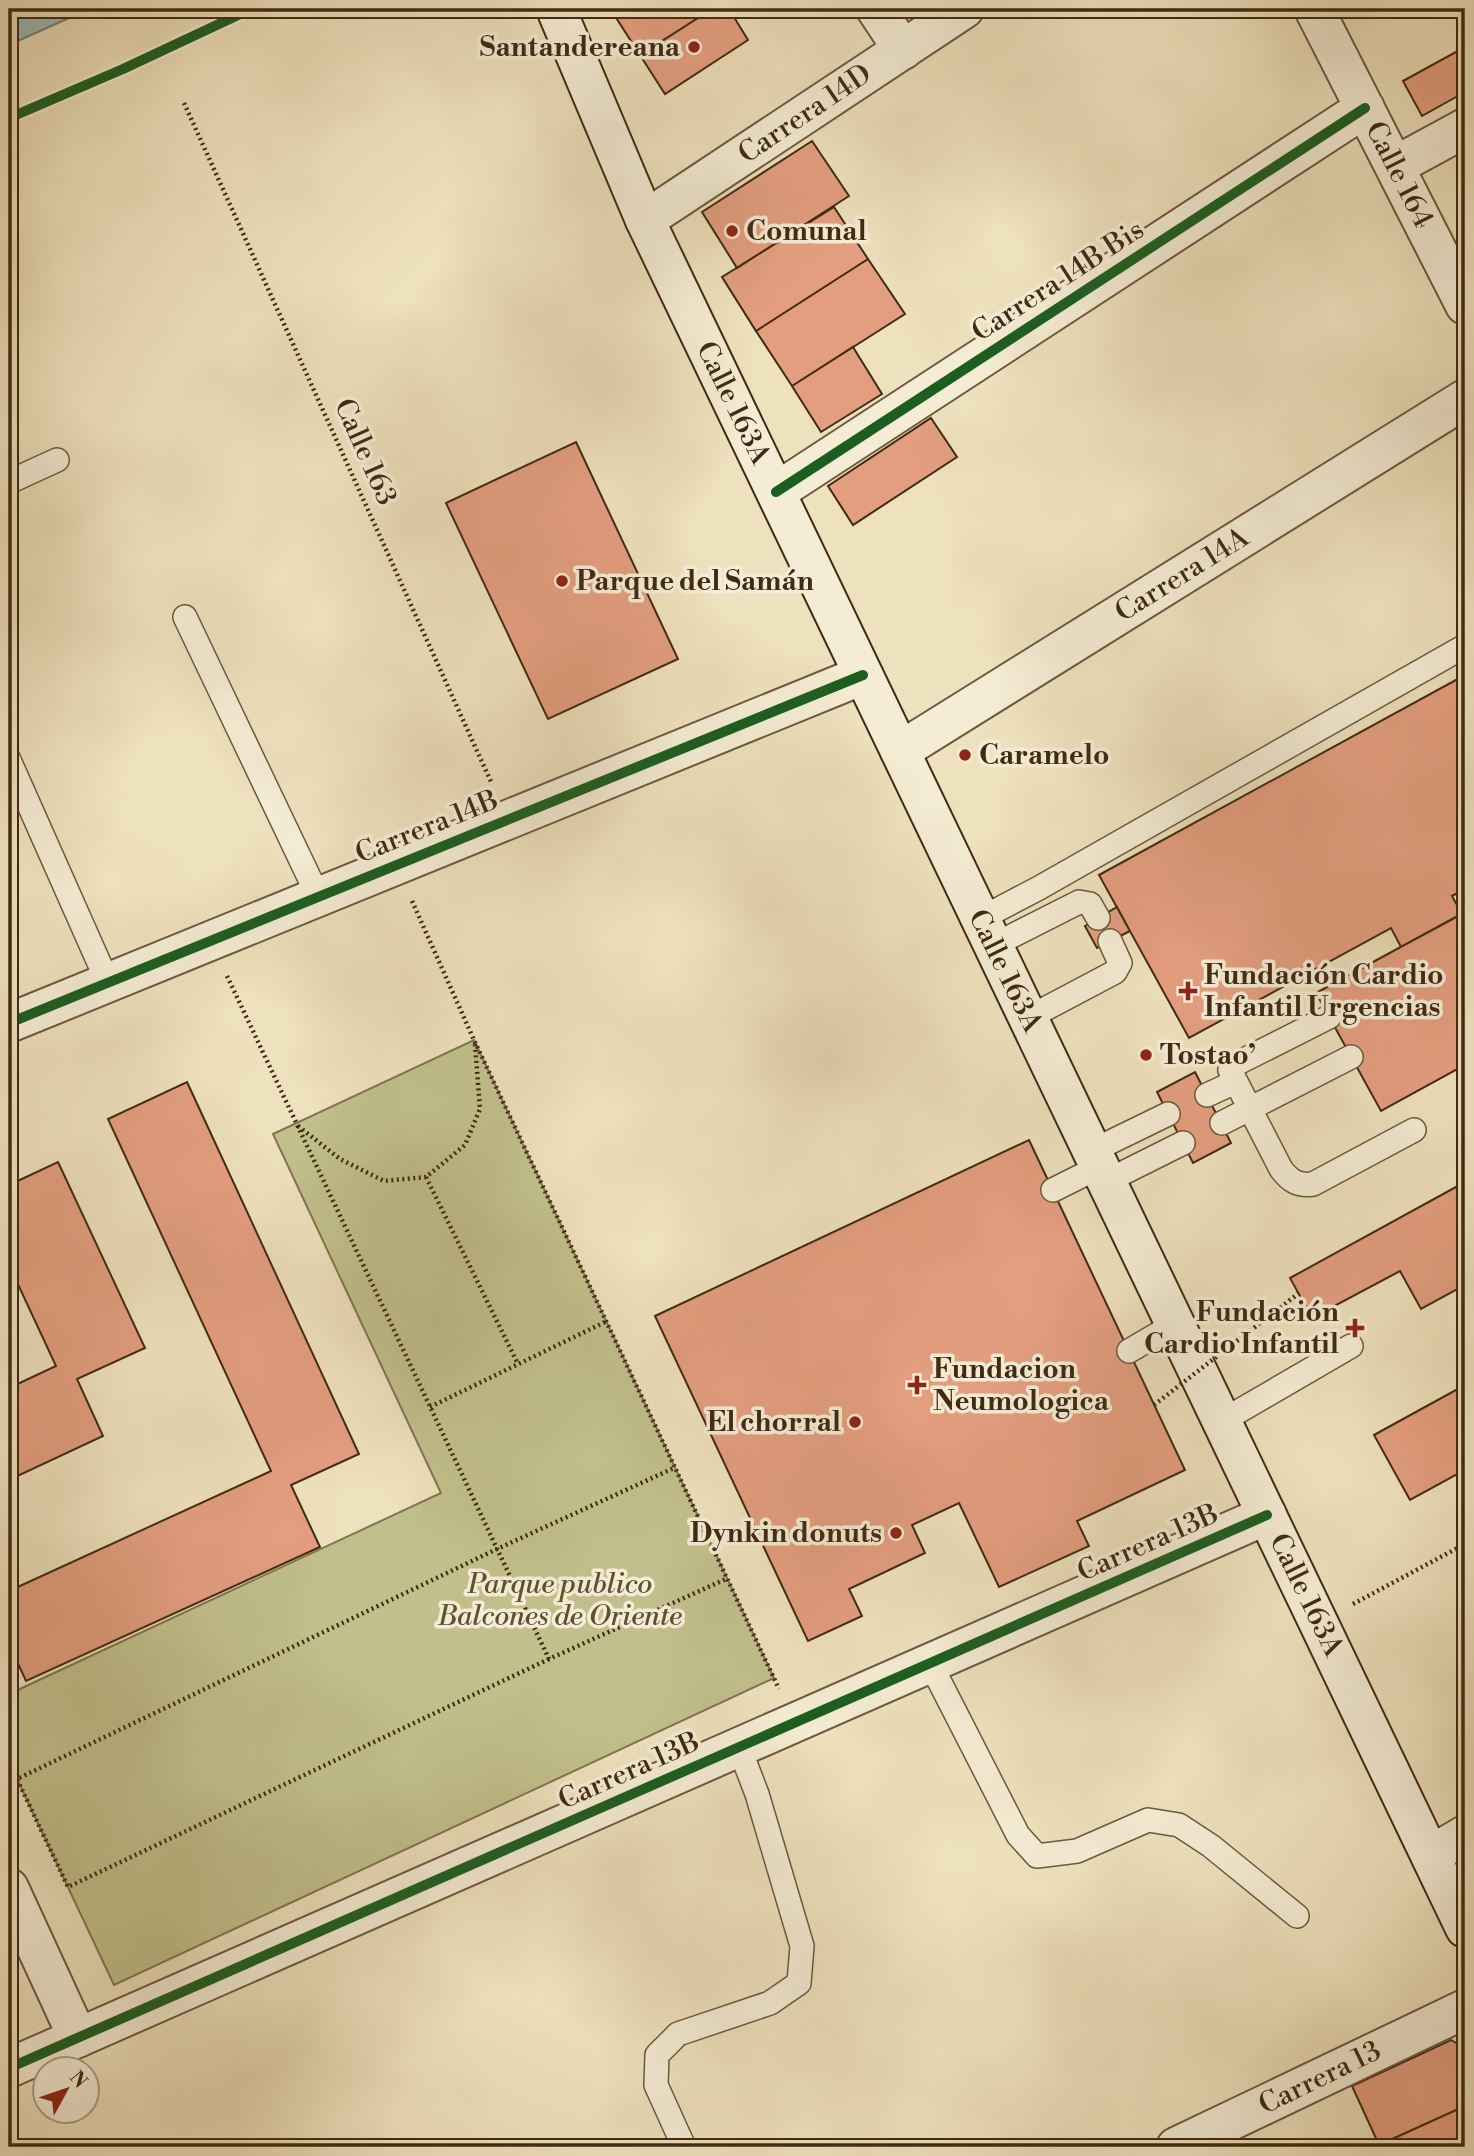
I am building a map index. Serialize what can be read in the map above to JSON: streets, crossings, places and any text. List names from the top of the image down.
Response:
{
  "streets": {
    "street": [
      "Carrera 14D",
      "Calle 164",
      "Carrera 14B Bis",
      "Calle 163A",
      "Carrera 14A",
      "Carrera 14B",
      "Carrera 13B",
      "Carrera 13"
    ],
    "path": ["Calle 163"]
  },
  "crossings": [
    ["Carrera 14D", "Calle 163A"],
    ["Calle 164", "Carrera 14B Bis"],
    ["Carrera 14B Bis", "Calle 163A"],
    ["Calle 163A", "Carrera 14A"],
    ["Calle 163A", "Carrera 14B"],
    ["Calle 163A", "Carrera 13B"],
    ["Calle 163", "Carrera 14B"]
  ],
  "parks": ["Parque publico Balcones de Oriente"],
  "places": {
    "other": [
      "Santandereana",
      "Comunal",
      "Parque del Samán",
      "Caramelo",
      "Tostao’",
      "El chorral",
      "Dynkin donuts"
    ],
    "health": ["Fundación Cardio Infantil Urgencias", "Fundación Cardio Infantil", "Fundacion Neumologica"]
  },
  "north": "top right"
}
